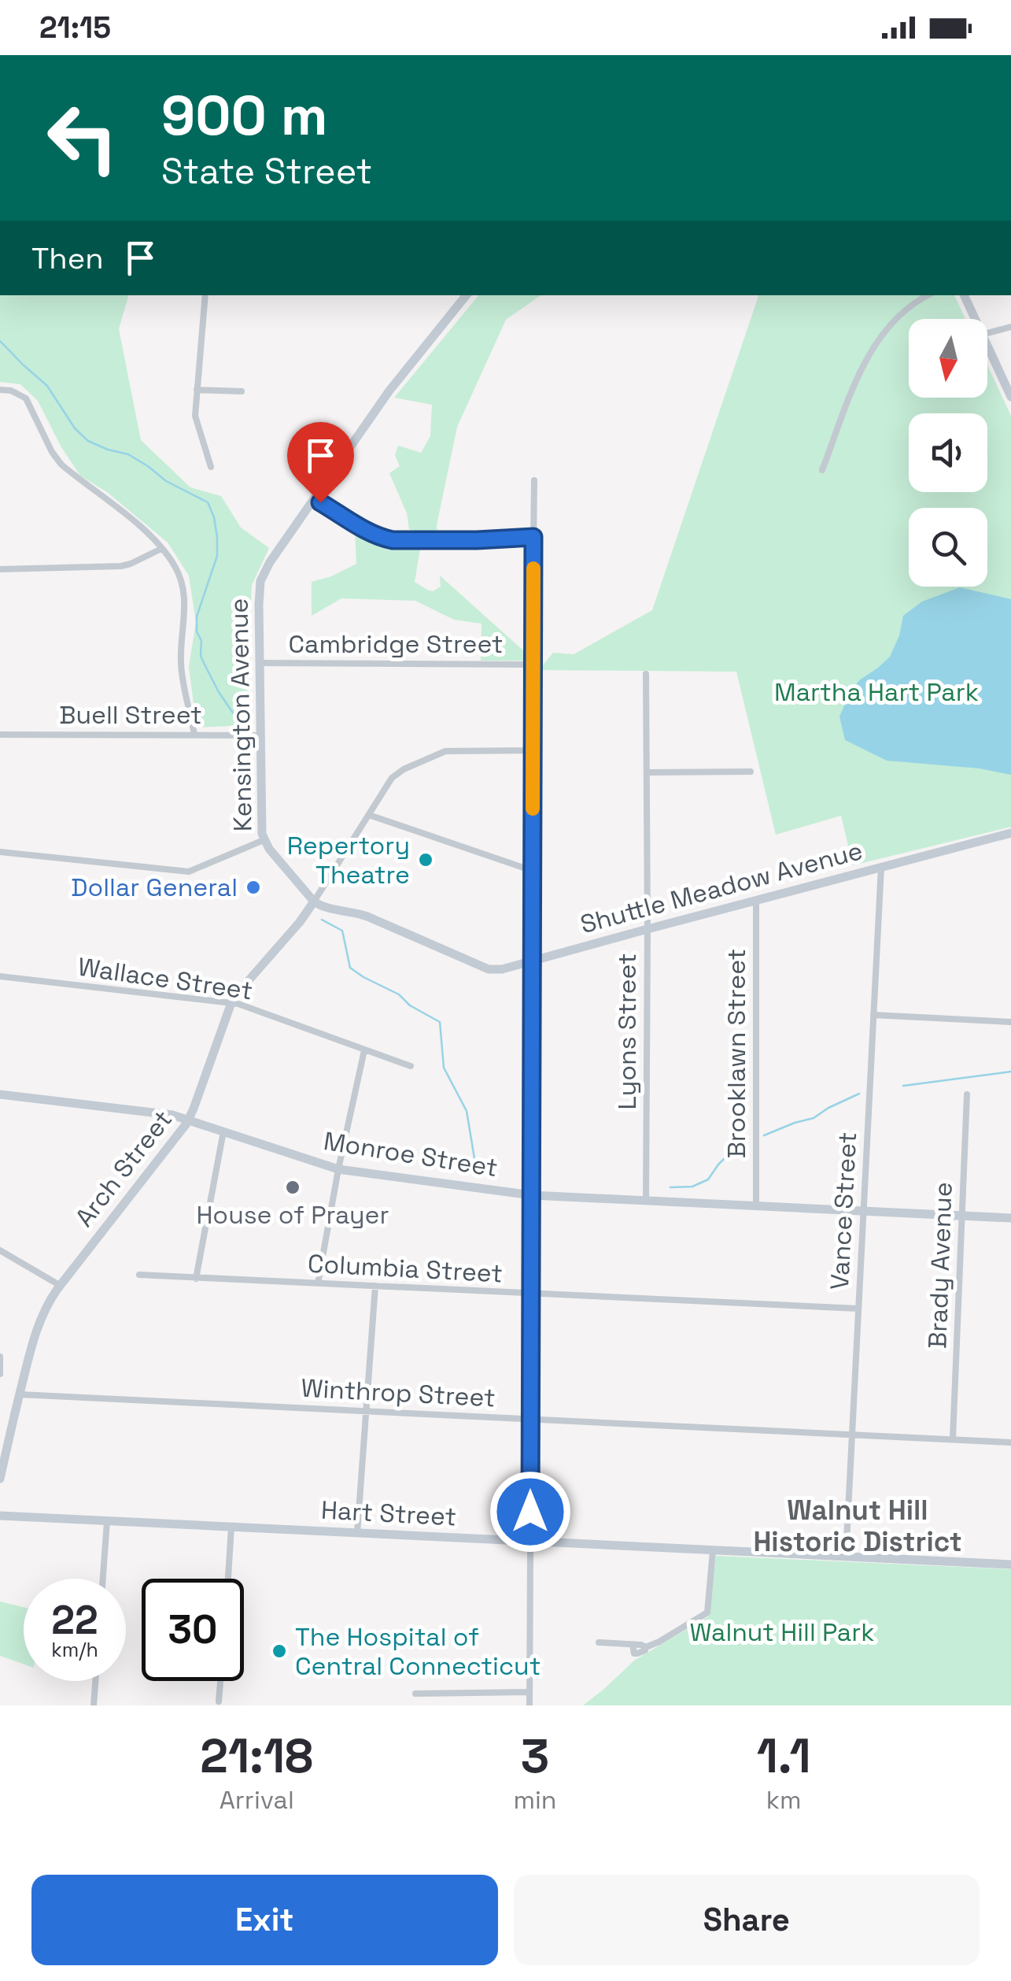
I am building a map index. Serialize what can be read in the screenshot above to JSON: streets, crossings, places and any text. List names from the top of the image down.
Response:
{
  "streets": {
    "street": [
      "Cambridge Street",
      "Buell Street",
      "Kensington Avenue",
      "Shuttle Meadow Avenue",
      "Wallace Street",
      "Lyons Street",
      "Brooklawn Street",
      "Monroe Street",
      "Arch Street",
      "Vance Street",
      "Brady Avenue",
      "Columbia Street",
      "Winthrop Street",
      "Hart Street"
    ]
  },
  "crossings": [
    ["Cambridge Street", "Kensington Avenue"],
    ["Buell Street", "Kensington Avenue"],
    ["Kensington Avenue", "Shuttle Meadow Avenue"],
    ["Kensington Avenue", "Arch Street"],
    ["Shuttle Meadow Avenue", "Lyons Street"],
    ["Shuttle Meadow Avenue", "Brooklawn Street"],
    ["Shuttle Meadow Avenue", "Arch Street"],
    ["Shuttle Meadow Avenue", "Vance Street"],
    ["Wallace Street", "Arch Street"],
    ["Lyons Street", "Monroe Street"],
    ["Brooklawn Street", "Monroe Street"],
    ["Monroe Street", "Arch Street"],
    ["Monroe Street", "Vance Street"],
    ["Monroe Street", "Brady Avenue"],
    ["Arch Street", "Winthrop Street"],
    ["Vance Street", "Columbia Street"],
    ["Vance Street", "Winthrop Street"],
    ["Vance Street", "Hart Street"],
    ["Brady Avenue", "Winthrop Street"]
  ],
  "districts": ["Walnut Hill Historic District"],
  "parks": ["Martha Hart Park", "Walnut Hill Park"],
  "places": [
    "Repertory Theatre",
    "Dollar General",
    "House of Prayer",
    "The Hospital of Central Connecticut"
  ],
  "north": "bottom",
  "page": {
    "status": "21:15",
    "turn": ["900 m", "State Street"],
    "then": "Then",
    "speed": "22 km/h",
    "limit": "30",
    "eta": [
      "21:18",
      "Arrival",
      "3",
      "min",
      "1.1",
      "km"
    ],
    "buttons": ["Exit", "Share"]
  }
}
